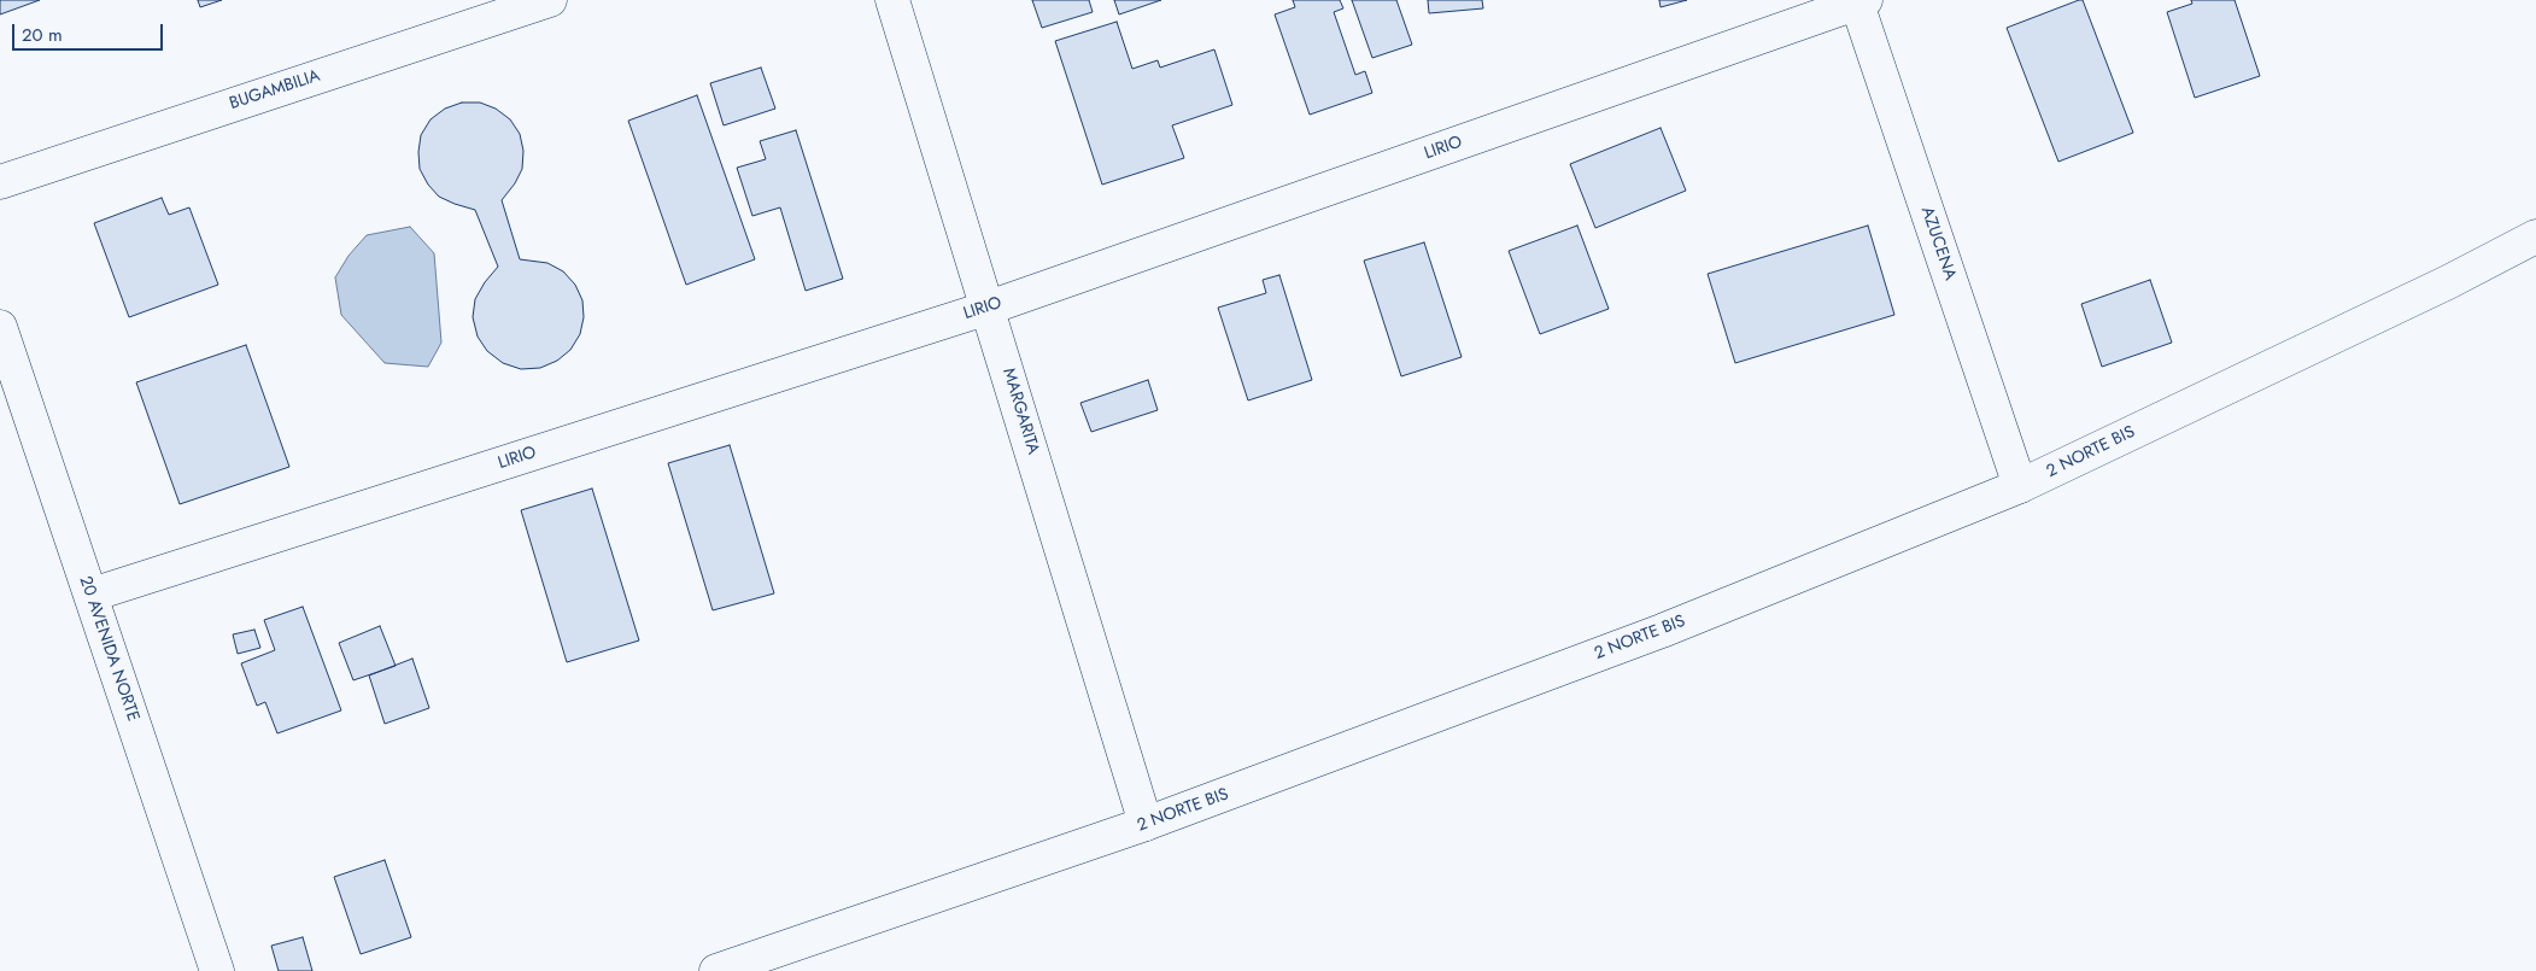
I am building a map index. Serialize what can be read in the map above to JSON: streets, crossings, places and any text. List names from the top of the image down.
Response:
{
  "streets": {
    "street": [
      "BUGAMBILIA",
      "LIRIO",
      "AZUCENA",
      "MARGARITA",
      "2 NORTE BIS",
      "20 AVENIDA NORTE"
    ]
  },
  "crossings": [
    ["LIRIO", "AZUCENA"],
    ["LIRIO", "MARGARITA"],
    ["LIRIO", "20 AVENIDA NORTE"],
    ["AZUCENA", "2 NORTE BIS"],
    ["MARGARITA", "2 NORTE BIS"]
  ],
  "scale_bar": "20 m"
}
